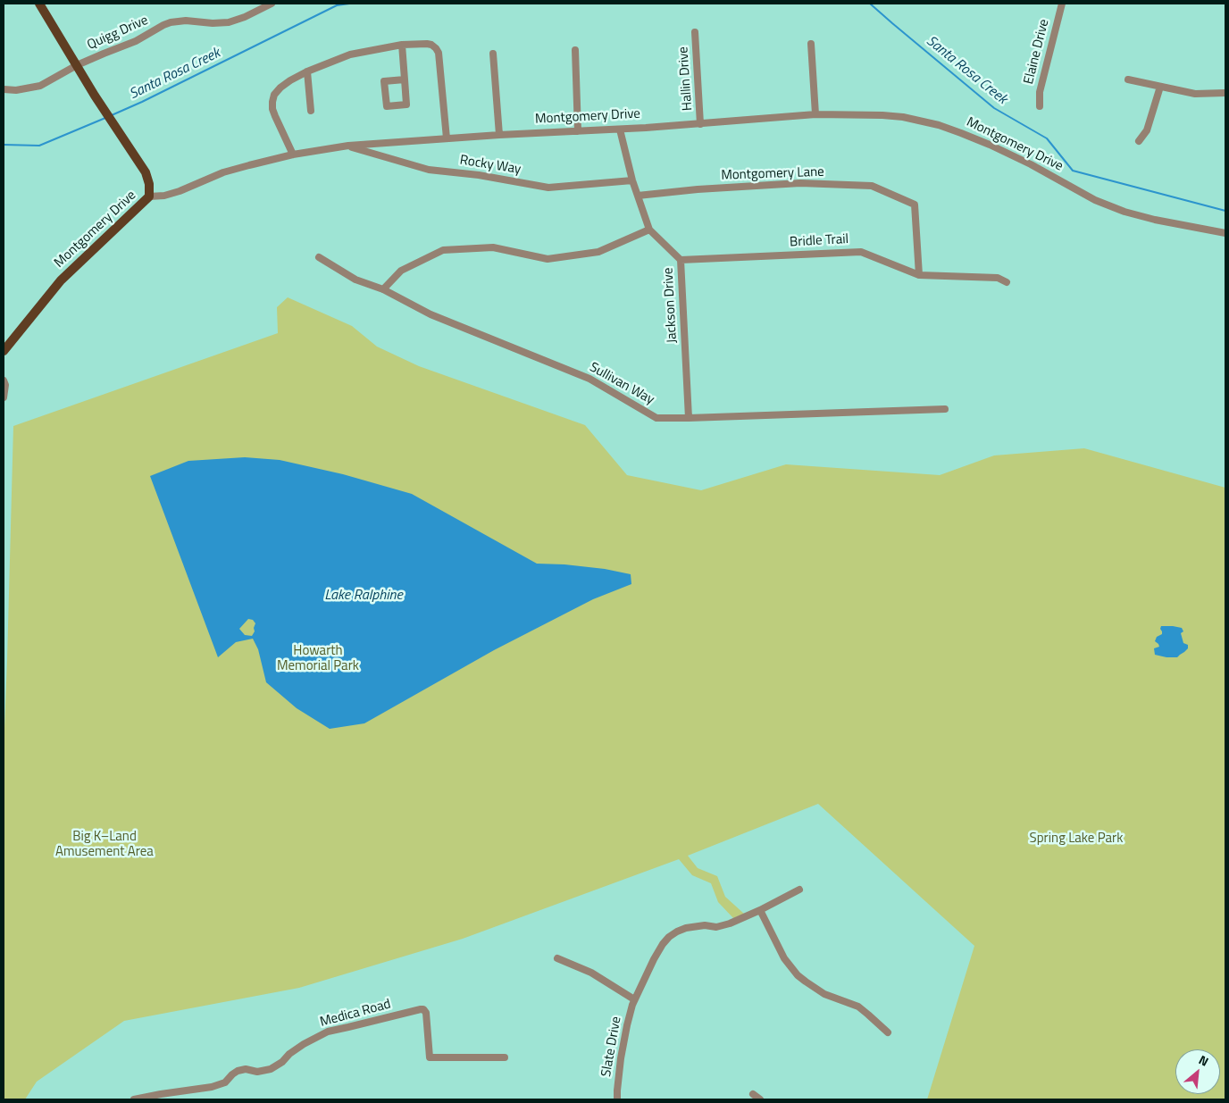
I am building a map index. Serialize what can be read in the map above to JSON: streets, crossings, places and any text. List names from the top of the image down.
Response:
{
  "streets": {
    "main road": ["Montgomery Drive"],
    "street": [
      "Quigg Drive",
      "Elaine Drive",
      "Hallin Drive",
      "Rocky Way",
      "Montgomery Lane",
      "Bridle Trail",
      "Jackson Drive",
      "Sullivan Way",
      "Medica Road",
      "Slate Drive"
    ]
  },
  "crossings": [
    ["Hallin Drive", "Montgomery Drive"],
    ["Montgomery Drive", "Rocky Way"],
    ["Montgomery Drive", "Jackson Drive"],
    ["Rocky Way", "Jackson Drive"],
    ["Montgomery Lane", "Bridle Trail"],
    ["Montgomery Lane", "Jackson Drive"],
    ["Bridle Trail", "Jackson Drive"],
    ["Jackson Drive", "Sullivan Way"]
  ],
  "water": ["Santa Rosa Creek", "Lake Ralphine"],
  "parks": ["Howarth Memorial Park", "Big K–Land Amusement Area", "Spring Lake Park"],
  "north": "top right"
}
